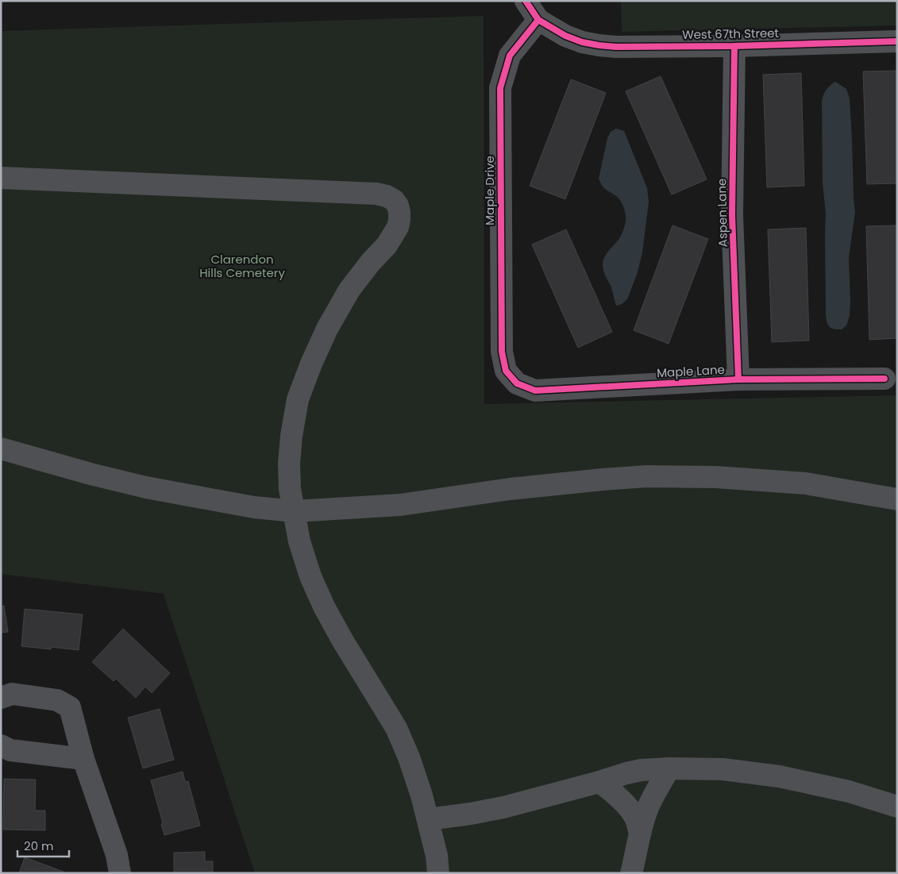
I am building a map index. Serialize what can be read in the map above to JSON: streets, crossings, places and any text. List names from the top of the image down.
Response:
{
  "streets": {
    "street": [
      "West 67th Street",
      "Maple Drive",
      "Aspen Lane",
      "Maple Lane"
    ]
  },
  "crossings": [
    ["West 67th Street", "Maple Drive"],
    ["West 67th Street", "Aspen Lane"],
    ["Maple Drive", "Maple Lane"],
    ["Aspen Lane", "Maple Lane"]
  ],
  "parks": ["Clarendon Hills Cemetery"],
  "scale_bar": "20 m"
}
